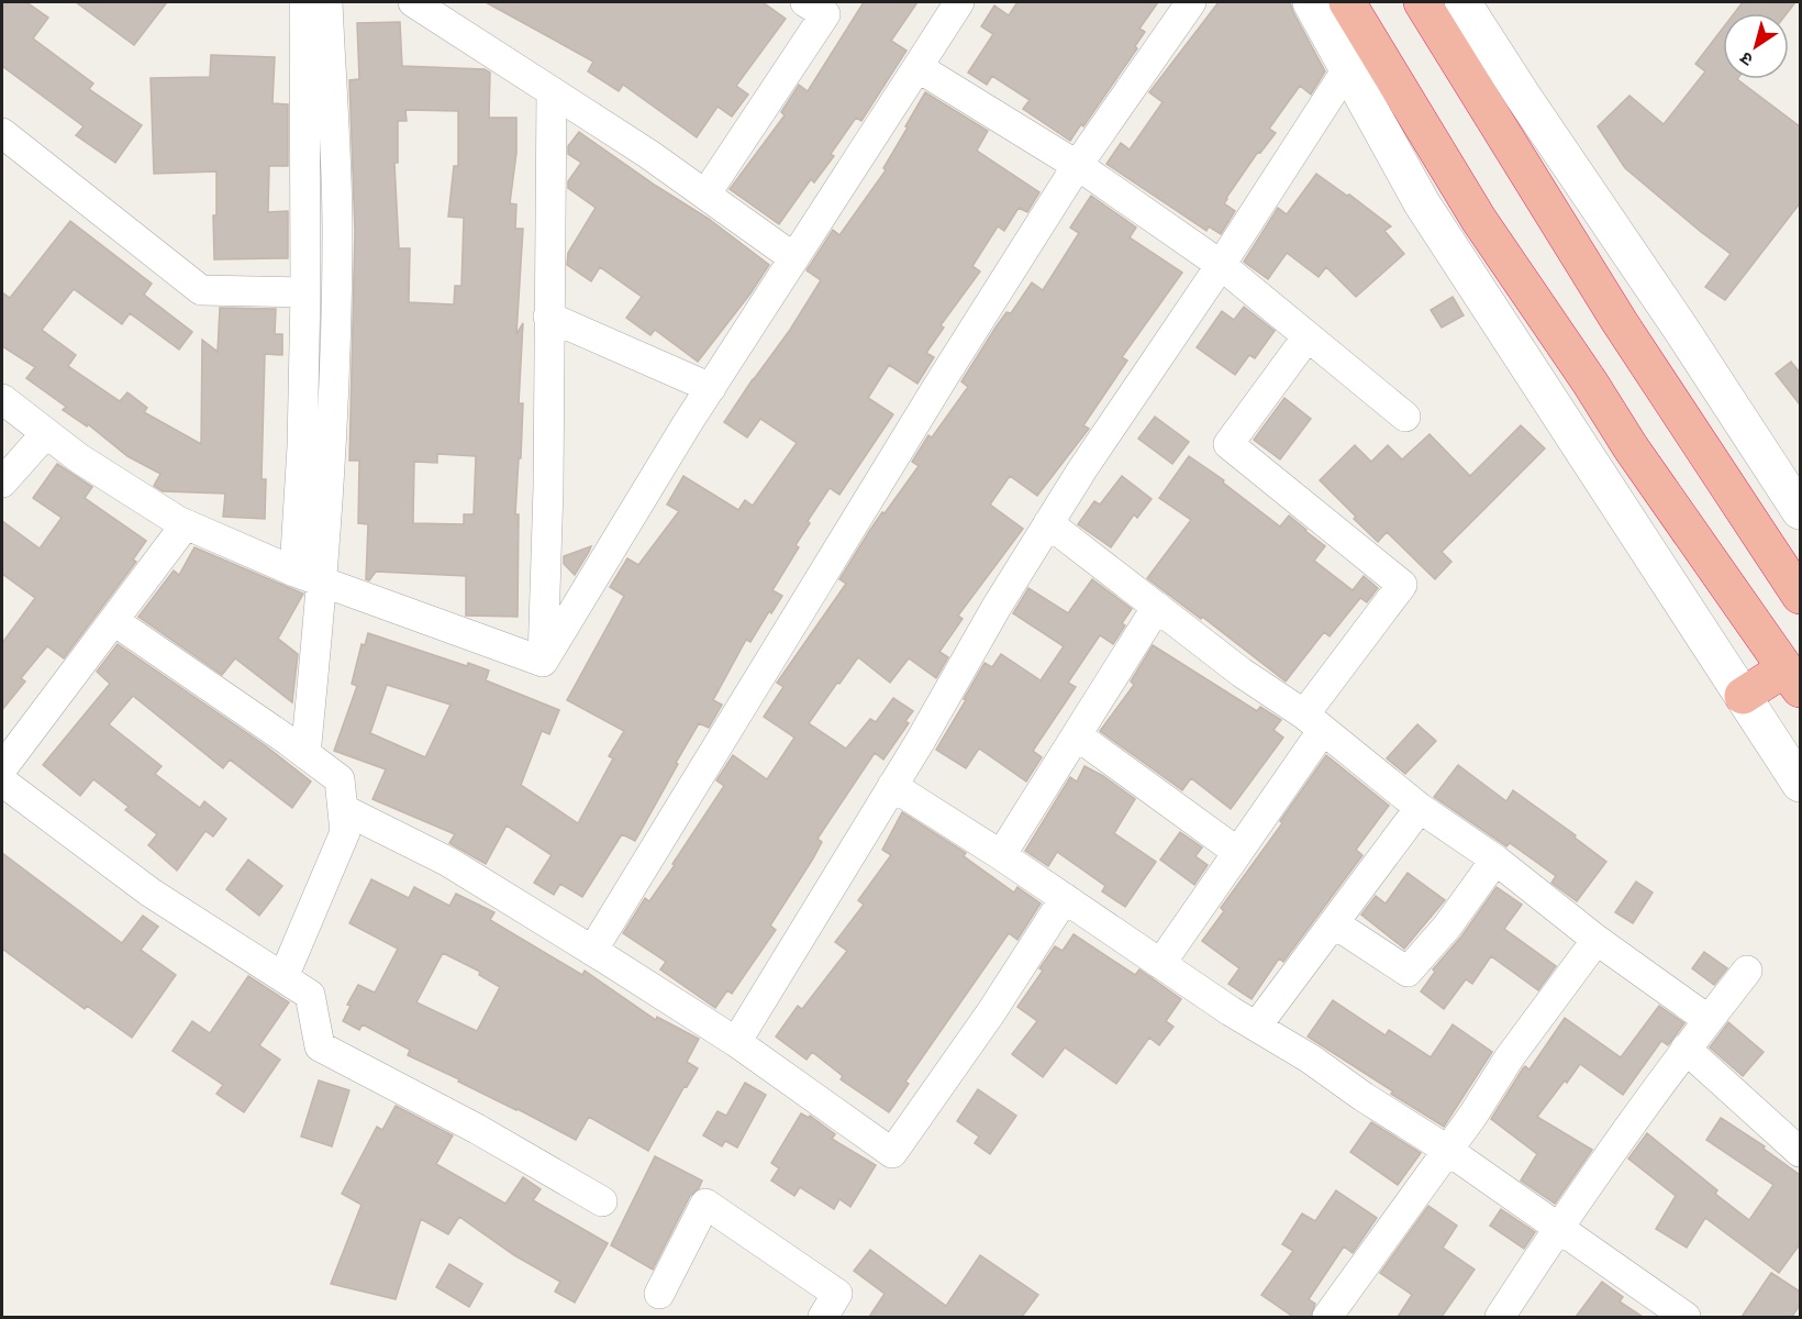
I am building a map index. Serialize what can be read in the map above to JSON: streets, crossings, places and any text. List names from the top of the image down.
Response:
{
  "north": "bottom left"
}
